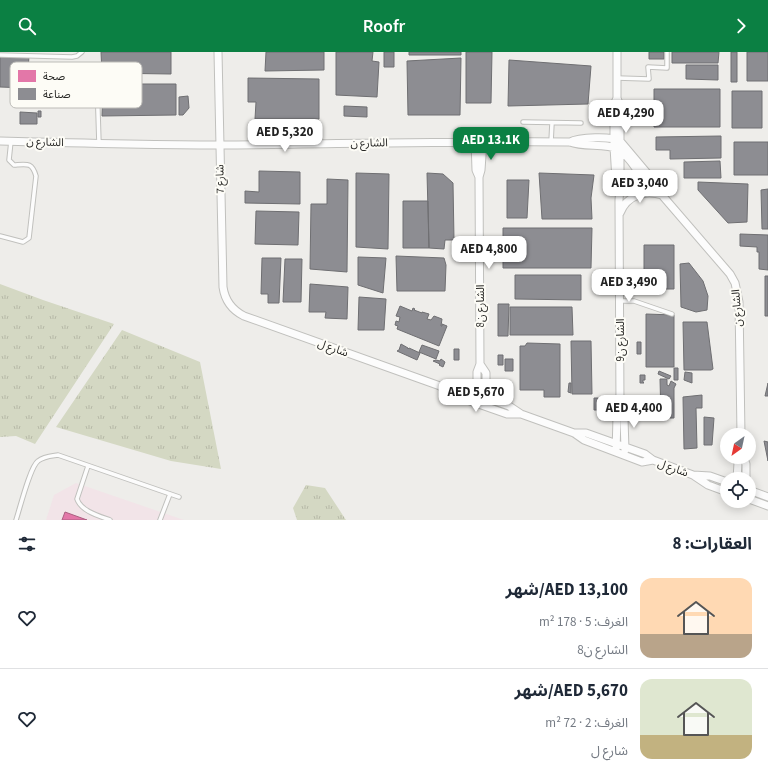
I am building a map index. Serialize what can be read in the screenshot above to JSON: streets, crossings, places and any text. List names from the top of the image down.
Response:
{
  "streets": {
    "street": [
      "الشارع ن",
      "شارع 7",
      "الشارع ن8",
      "الشارع ن9",
      "شارع ل"
    ]
  },
  "crossings": [
    ["الشارع ن", "شارع 7"],
    ["الشارع ن", "الشارع ن8"],
    ["الشارع ن", "الشارع ن9"],
    ["شارع 7", "شارع ل"],
    ["الشارع ن8", "شارع ل"],
    ["الشارع ن9", "شارع ل"]
  ],
  "legend": ["صحة", "صناعة"],
  "north": "bottom left",
  "page": {
    "header": "Roofr",
    "price": [
      "AED 4,290",
      "AED 5,320",
      "AED 13.1K",
      "AED 3,040",
      "AED 4,800",
      "AED 3,490",
      "AED 5,670",
      "AED 4,400"
    ],
    "heading": "العقارات: 8",
    "list": [
      {
        "name": "AED 13,100/شهر",
        "note": "الغرف: 5 · 178 m² · الشارع ن8"
      },
      {
        "name": "AED 5,670/شهر",
        "note": "الغرف: 2 · 72 m² · شارع ل"
      }
    ]
  }
}
